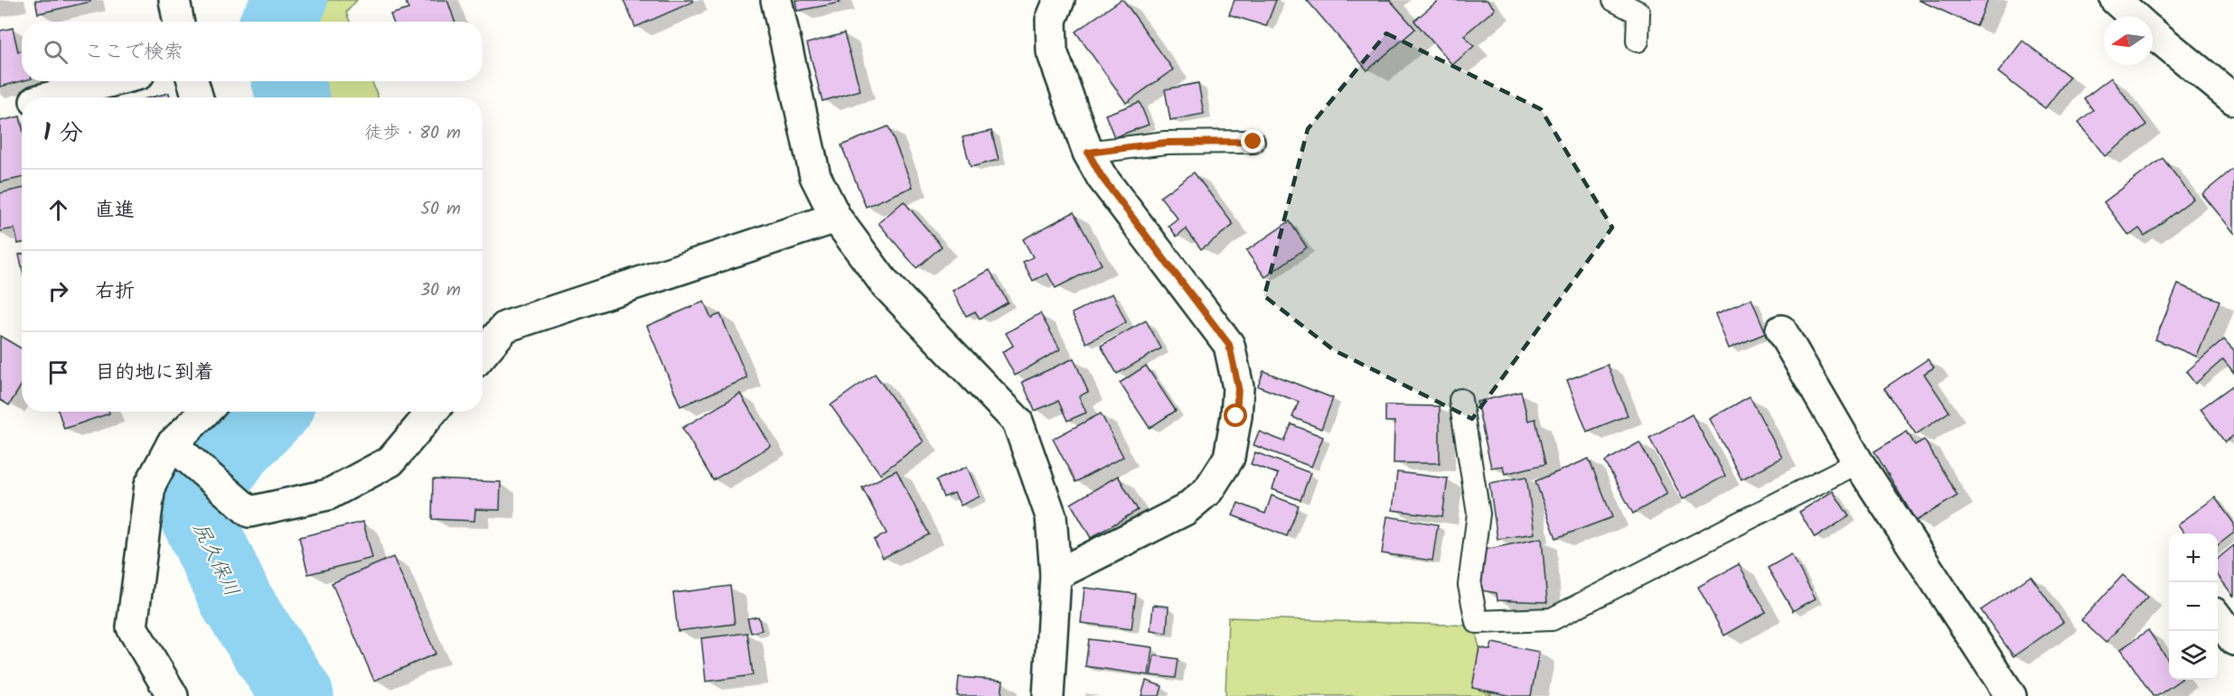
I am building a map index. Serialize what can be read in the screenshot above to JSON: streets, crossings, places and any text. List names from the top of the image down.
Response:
{
  "water": ["尻久保川"],
  "north": "left",
  "page": {
    "search": "ここで検索",
    "heading": ["1 分", "徒歩 · 80 m"],
    "list": [
      ["直進", "50 m"],
      ["右折", "30 m"],
      "目的地に到着"
    ],
    "map_buttons": ["+", "−"]
  }
}
